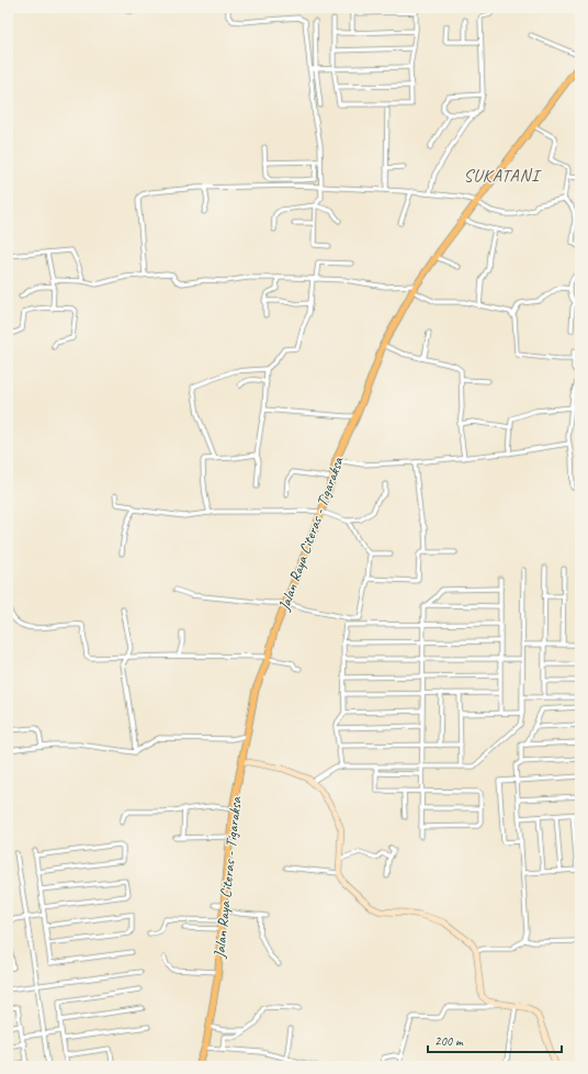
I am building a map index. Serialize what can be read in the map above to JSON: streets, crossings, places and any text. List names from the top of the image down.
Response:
{
  "streets": {
    "main road": ["Jalan Raya Citeras - Tigaraksa"]
  },
  "districts": ["SUKATANI"],
  "scale_bar": "200 m"
}
